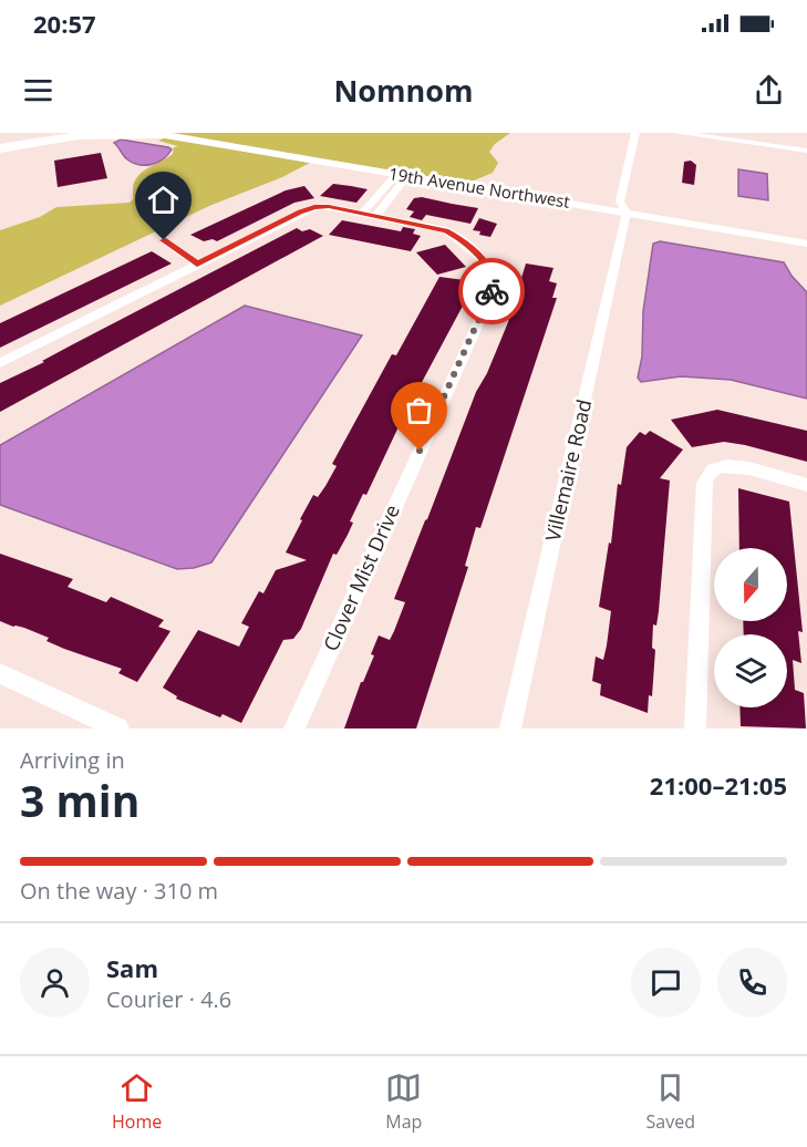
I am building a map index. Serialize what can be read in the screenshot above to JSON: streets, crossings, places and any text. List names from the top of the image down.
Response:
{
  "streets": {
    "street": ["19th Avenue Northwest", "Villemaire Road", "Clover Mist Drive"]
  },
  "crossings": [
    ["19th Avenue Northwest", "Villemaire Road"]
  ],
  "north": "bottom",
  "page": {
    "status": "20:57",
    "header": "Nomnom",
    "heading": ["3 min", "Arriving in", "21:00–21:05"],
    "panel": ["Sam", "Courier · 4.6"],
    "bar": "On the way · 310 m",
    "tabs": ["Home", "Map", "Saved"]
  }
}
